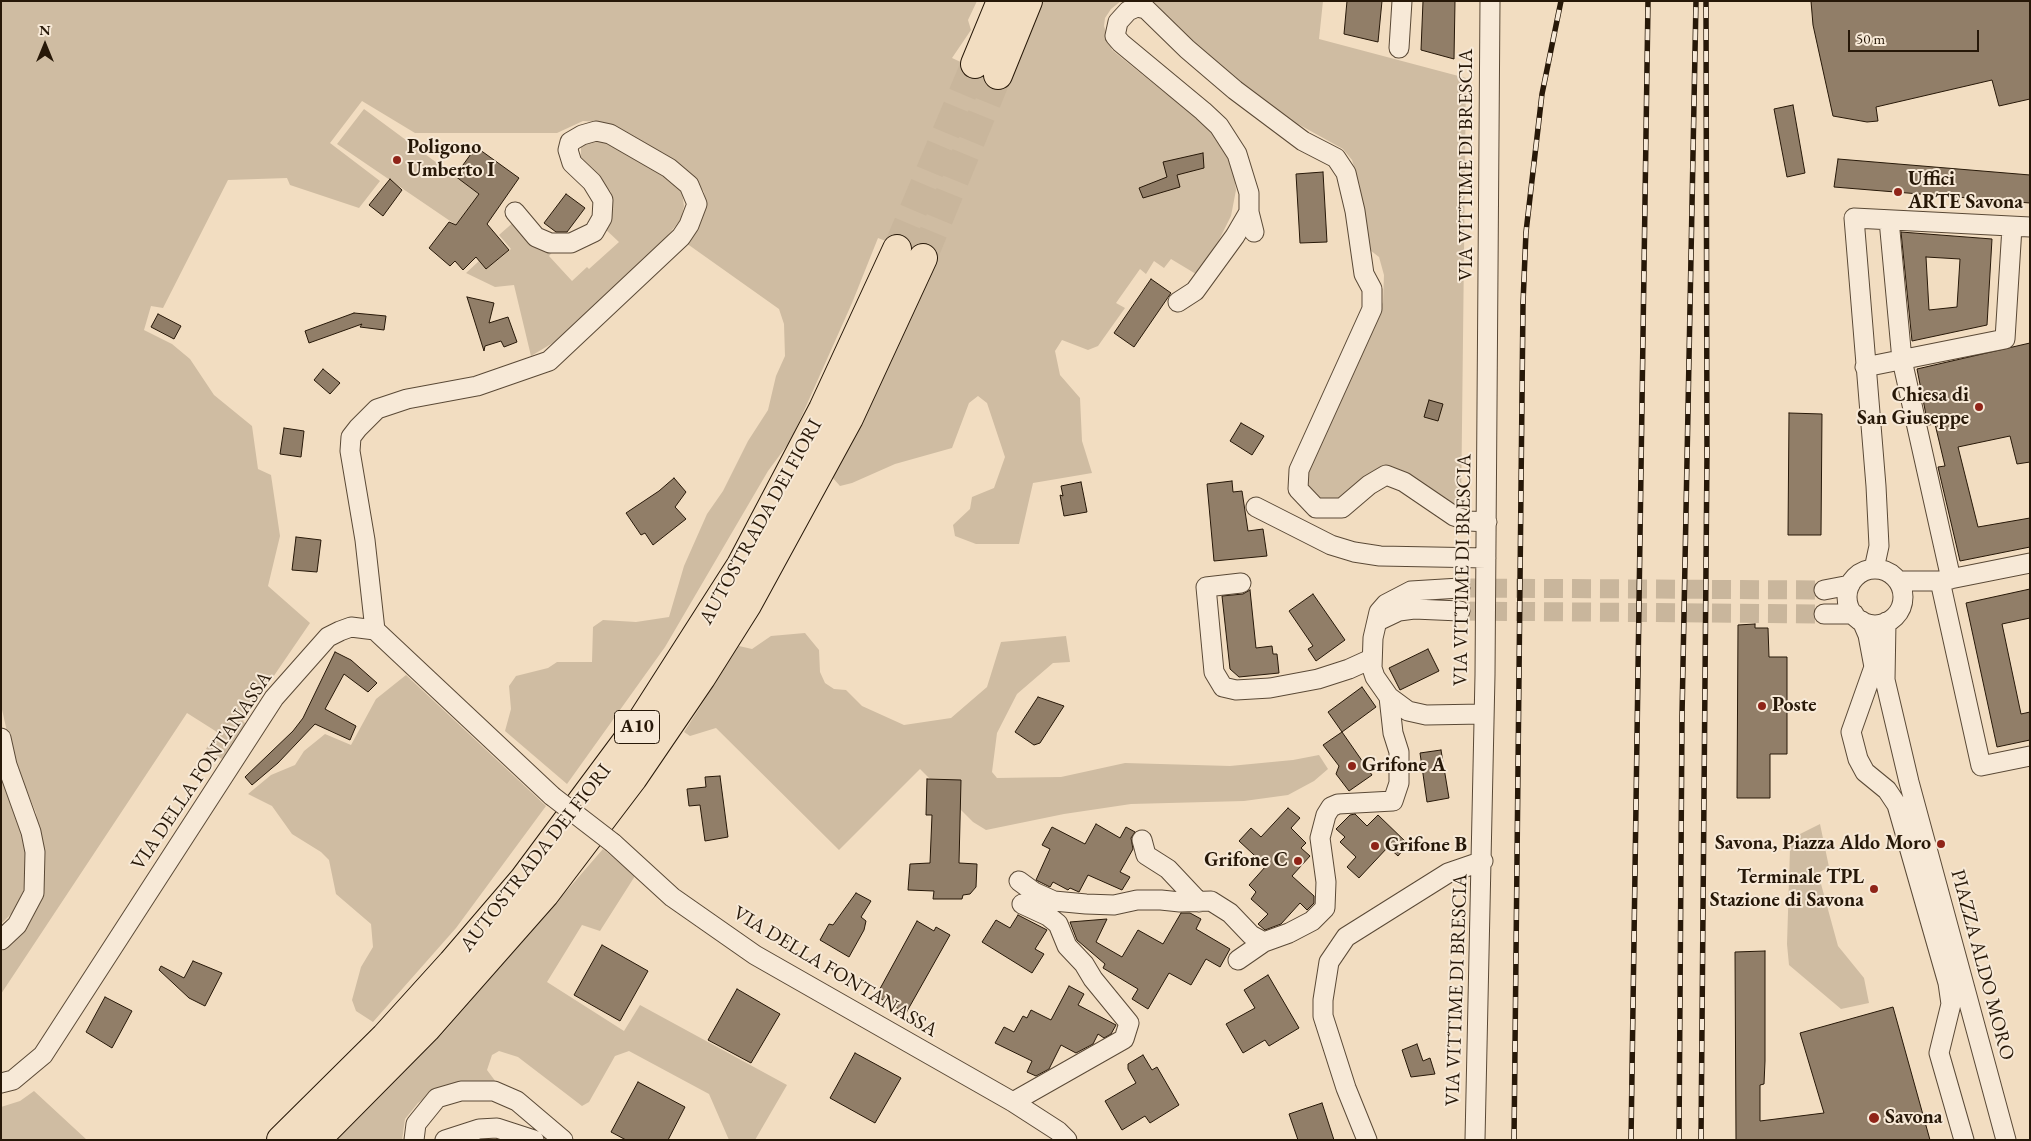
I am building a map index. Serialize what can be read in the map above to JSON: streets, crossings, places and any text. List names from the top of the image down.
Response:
{
  "streets": {
    "highway": ["AUTOSTRADA DEI FIORI", "A10"],
    "street": ["VIA VITTIME DI BRESCIA", "VIA DELLA FONTANASSA", "PIAZZA ALDO MORO"]
  },
  "places": [
    "Poligono Umberto I",
    "Uffici ARTE Savona",
    "Chiesa di San Giuseppe",
    "Poste",
    "Grifone A",
    "Savona, Piazza Aldo Moro",
    "Grifone B",
    "Grifone C",
    "Terminale TPL Stazione di Savona",
    "Savona"
  ],
  "scale_bar": "50 m",
  "north": "top"
}
